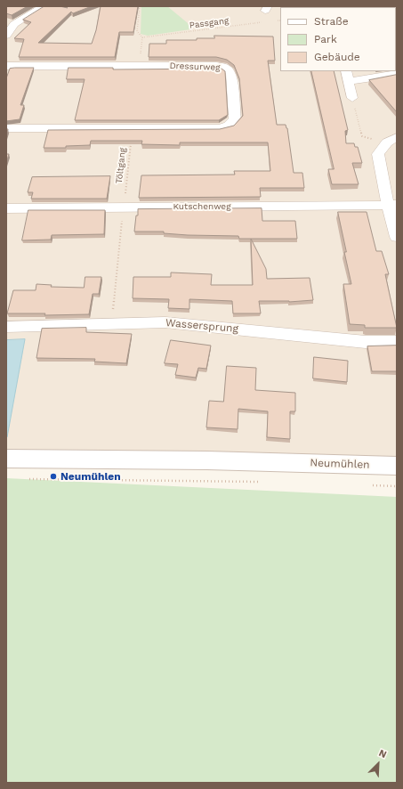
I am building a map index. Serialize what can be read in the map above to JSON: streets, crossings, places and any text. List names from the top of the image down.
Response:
{
  "streets": {
    "street": [
      "Dressurweg",
      "Kutschenweg",
      "Wassersprung",
      "Neumühlen"
    ],
    "path": ["Passgang", "Töltgang"]
  },
  "crossings": [
    ["Dressurweg", "Töltgang"]
  ],
  "places": ["Neumühlen"],
  "legend": ["Straße", "Park", "Gebäude"],
  "north": "top right"
}
